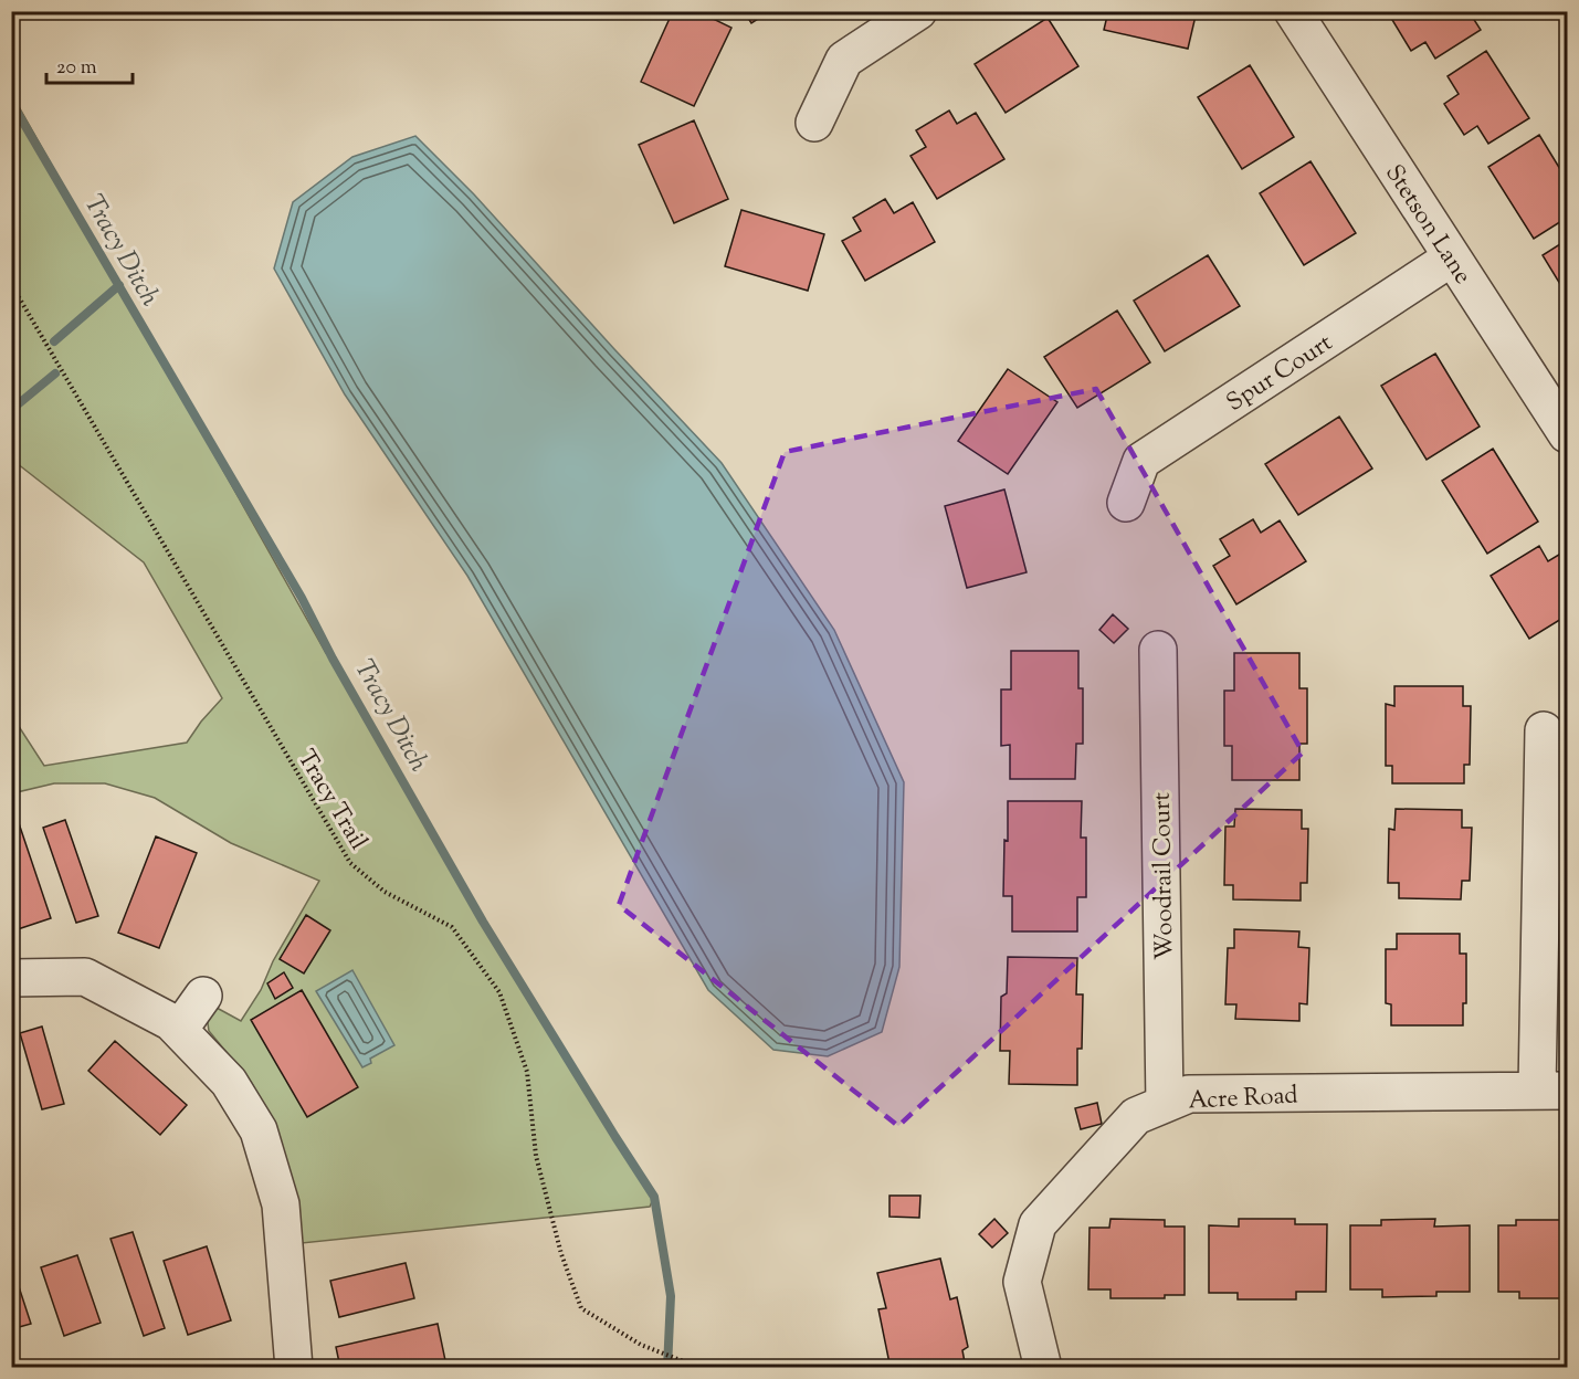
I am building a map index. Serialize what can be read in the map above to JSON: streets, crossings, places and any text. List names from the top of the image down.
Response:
{
  "streets": {
    "street": [
      "Stetson Lane",
      "Spur Court",
      "Woodrail Court",
      "Acre Road"
    ],
    "path": ["Tracy Trail"]
  },
  "crossings": [
    ["Stetson Lane", "Spur Court"],
    ["Woodrail Court", "Acre Road"]
  ],
  "water": ["Tracy Ditch"],
  "scale_bar": "20 m"
}
